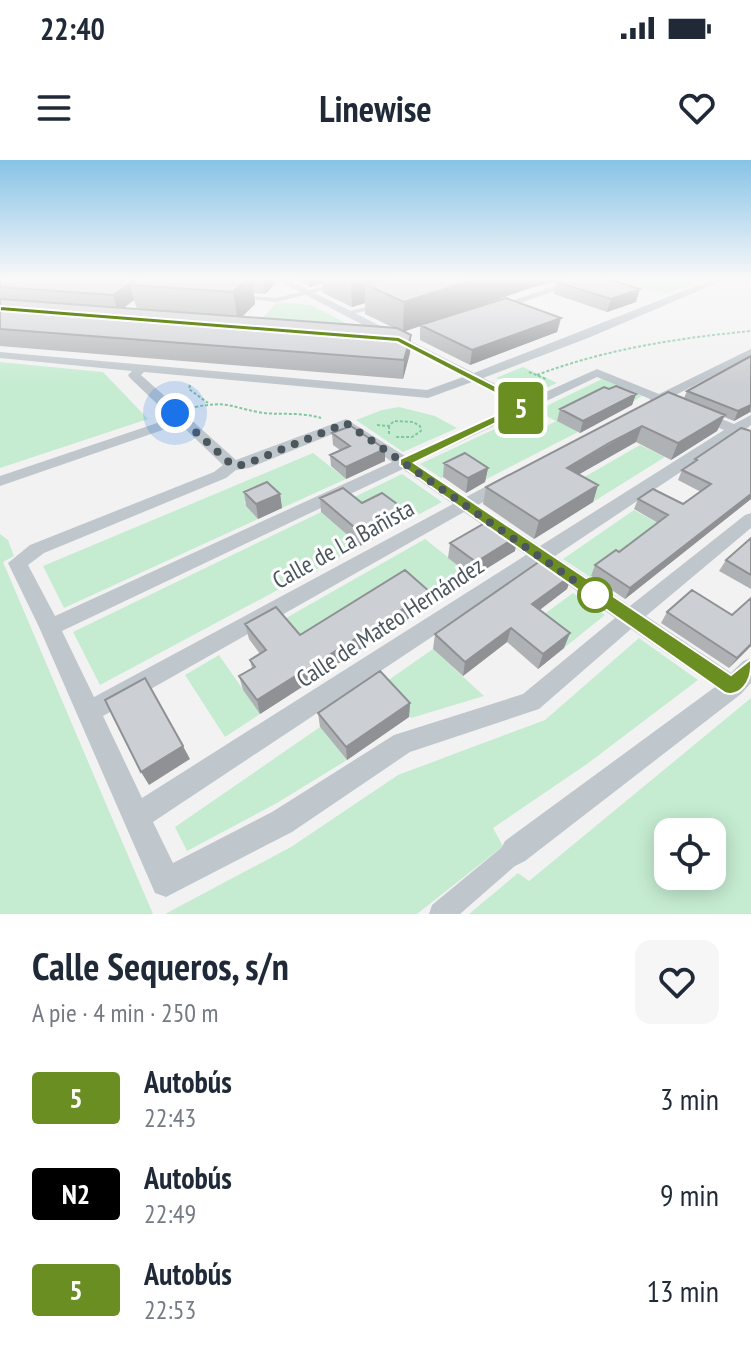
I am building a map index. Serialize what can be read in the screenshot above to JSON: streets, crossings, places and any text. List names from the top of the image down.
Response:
{
  "streets": {
    "street": ["Calle de La Bañista", "Calle de Mateo Hernández"]
  },
  "lines": ["bus line 5"],
  "page": {
    "status": "22:40",
    "header": "Linewise",
    "on_map": "5",
    "heading": ["Calle Sequeros, s/n", "A pie · 4 min · 250 m"],
    "list": [
      {
        "mark": "5",
        "name": "Autobús",
        "note": "22:43",
        "value": "3 min"
      },
      {
        "mark": "N2",
        "name": "Autobús",
        "note": "22:49",
        "value": "9 min"
      },
      {
        "mark": "5",
        "name": "Autobús",
        "note": "22:53",
        "value": "13 min"
      }
    ]
  }
}
